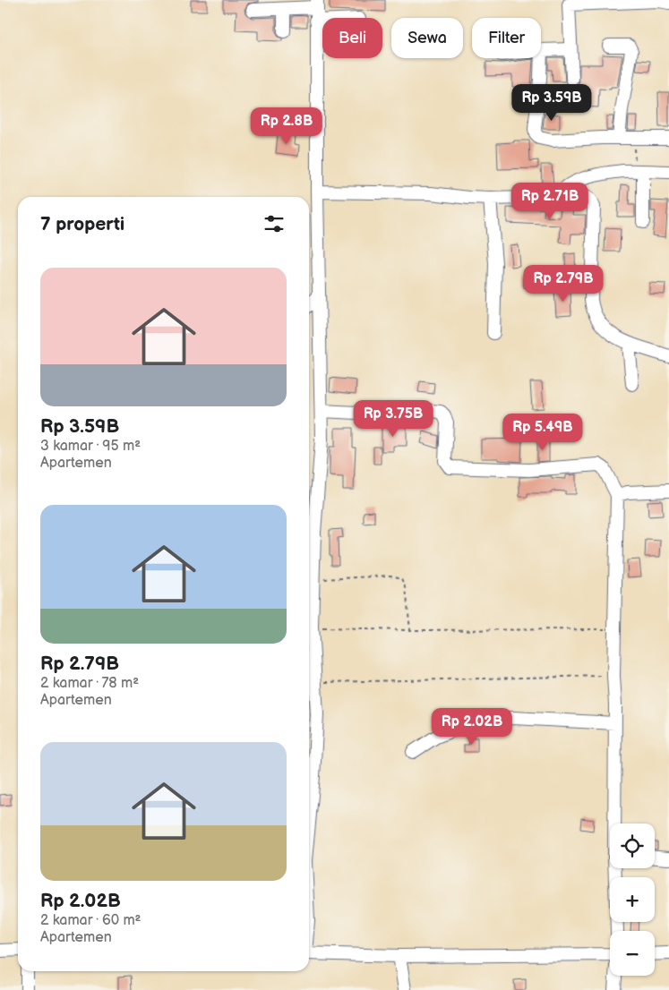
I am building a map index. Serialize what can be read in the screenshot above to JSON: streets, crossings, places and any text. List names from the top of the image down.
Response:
{
  "page": {
    "chip": ["Beli", "Sewa", "Filter"],
    "price": [
      "Rp 3.59B",
      "Rp 2.8B",
      "Rp 2.71B",
      "Rp 2.79B",
      "Rp 3.75B",
      "Rp 5.49B",
      "Rp 2.02B"
    ],
    "heading": "7 properti",
    "list": [
      {
        "name": "Rp 3.59B",
        "note": "3 kamar · 95 m² · Apartemen"
      },
      {
        "name": "Rp 2.79B",
        "note": "2 kamar · 78 m² · Apartemen"
      },
      {
        "name": "Rp 2.02B",
        "note": "2 kamar · 60 m² · Apartemen"
      }
    ],
    "map_buttons": ["+", "−"]
  }
}
